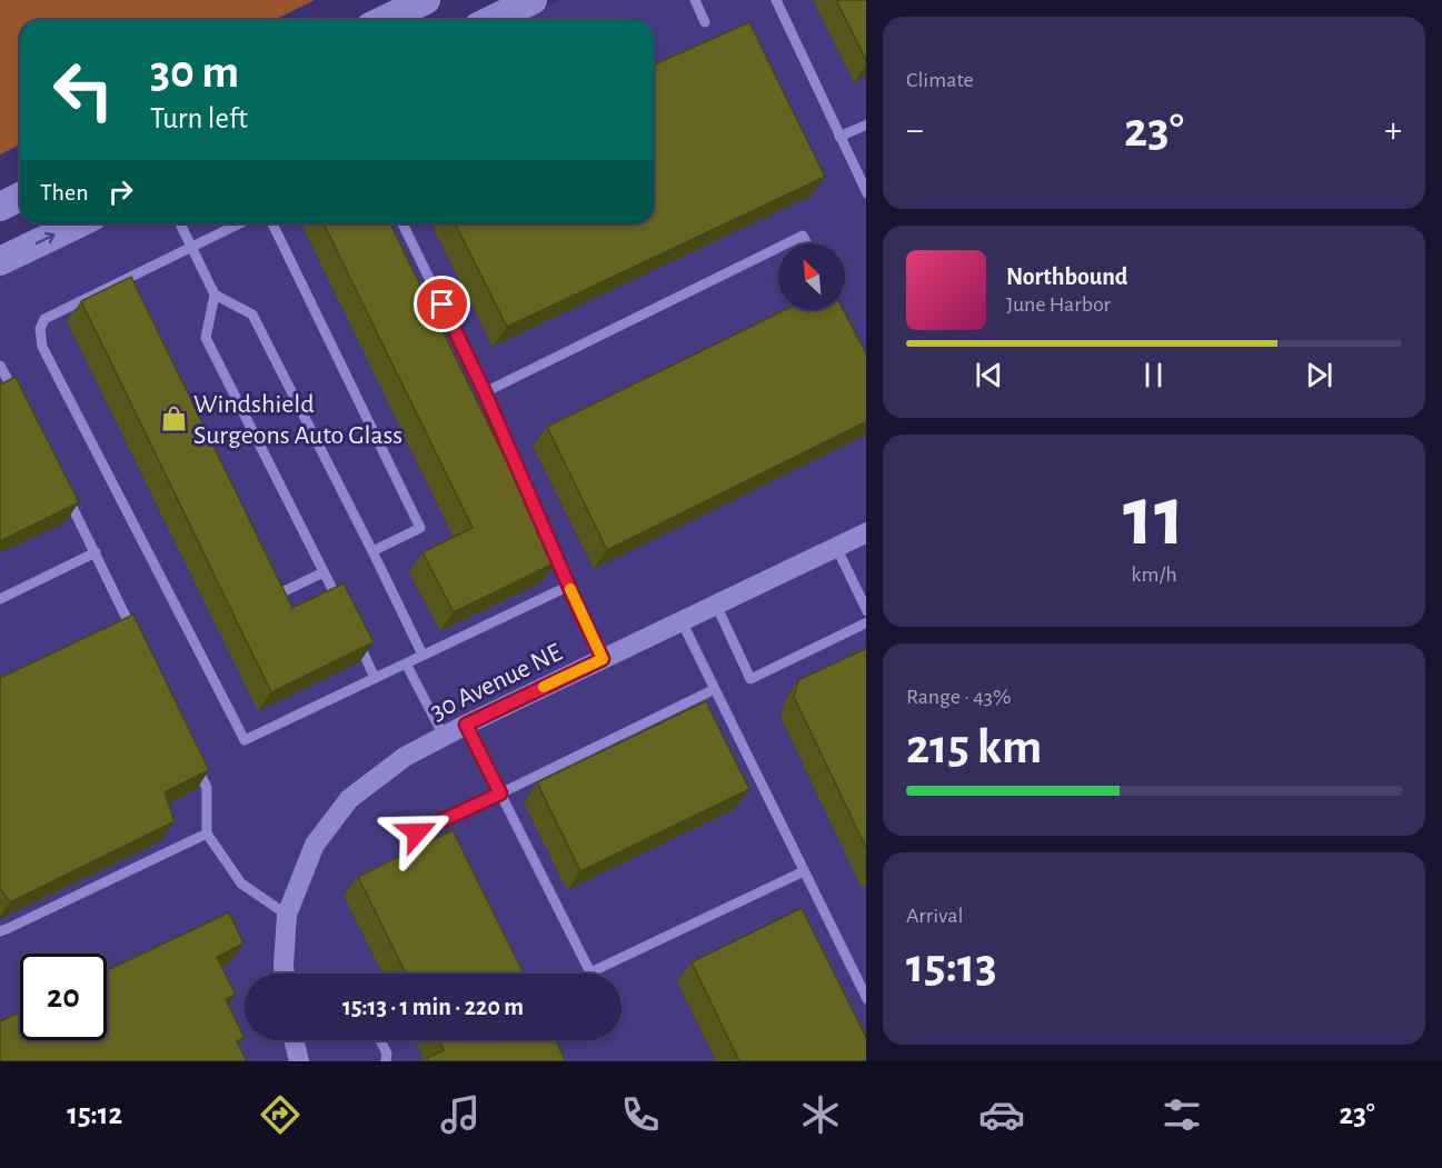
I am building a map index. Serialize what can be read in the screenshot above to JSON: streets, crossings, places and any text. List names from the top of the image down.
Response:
{
  "streets": {
    "street": ["30 Avenue NE"]
  },
  "places": {
    "shop": ["Windshield Surgeons Auto Glass"]
  },
  "north": "top left",
  "page": {
    "tile": [
      "Climate",
      ["11", "km/h"],
      ["Range · 43%", "215 km"],
      ["Arrival", "15:13"]
    ],
    "turn": ["30 m", "Turn left"],
    "heat": ["−", "23°", "+"],
    "then": "Then",
    "song": ["Northbound", "June Harbor"],
    "limit": "20",
    "trip": "15:13 · 1 min · 220 m",
    "tabs": ["15:12", "23°"]
  }
}
